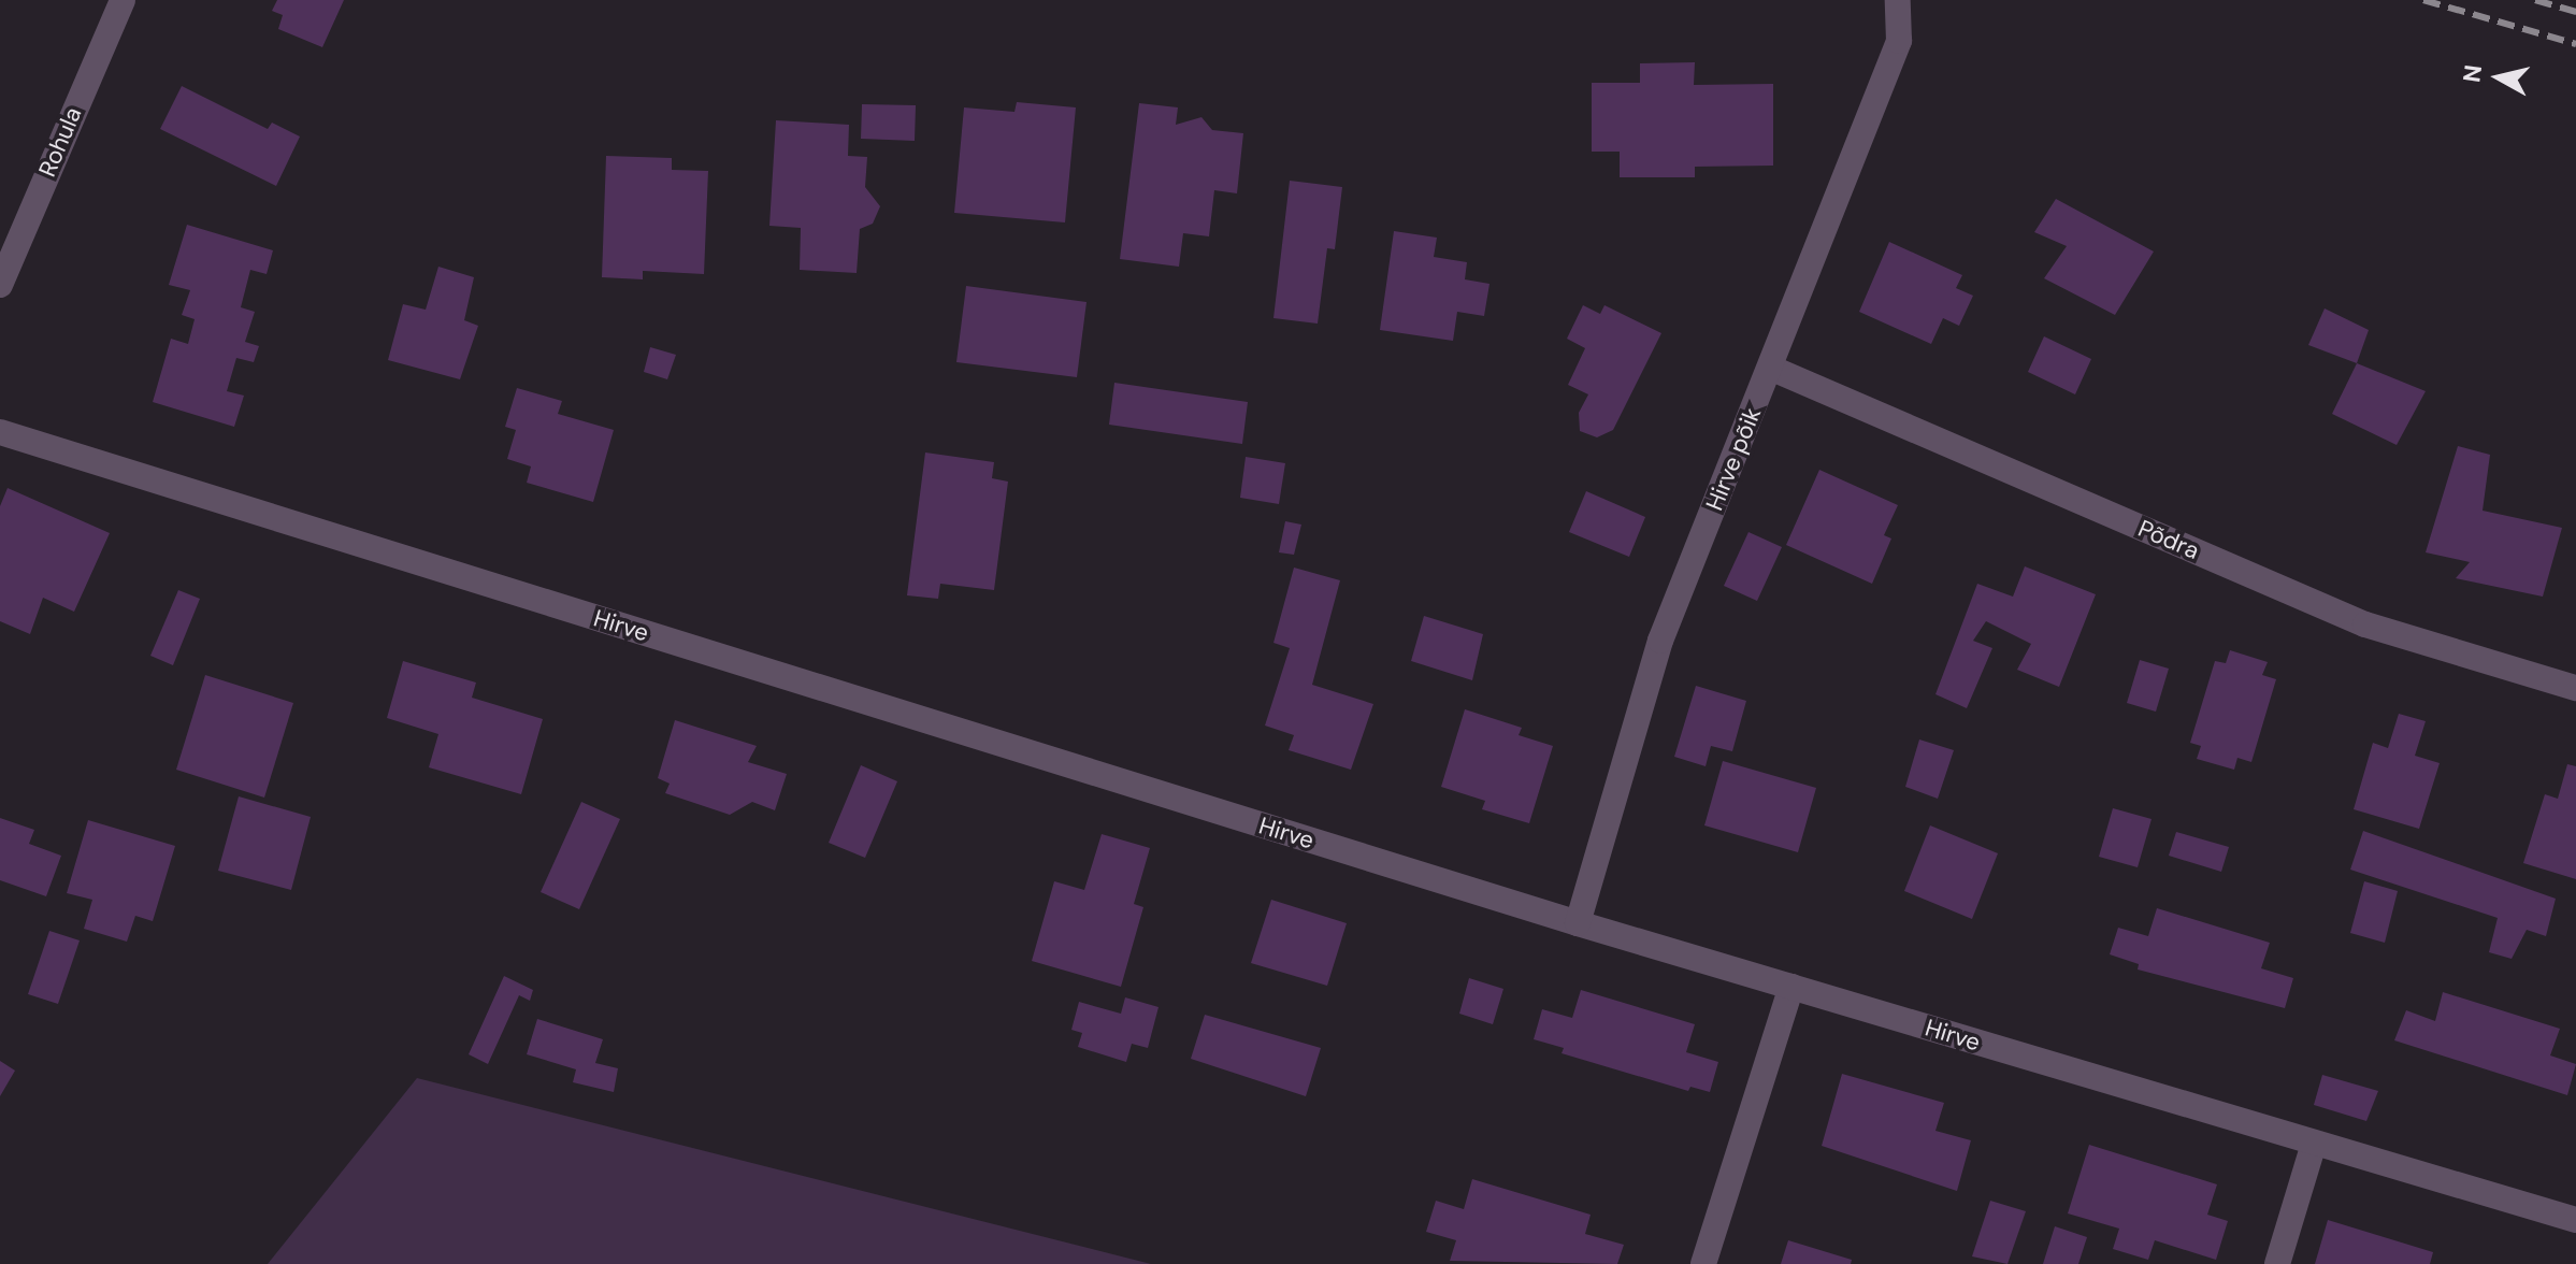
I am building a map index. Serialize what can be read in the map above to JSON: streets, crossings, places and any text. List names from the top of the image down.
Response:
{
  "streets": {
    "street": [
      "Rohula",
      "Hirve põik",
      "Põdra",
      "Hirve"
    ]
  },
  "crossings": [
    ["Hirve põik", "Põdra"],
    ["Hirve põik", "Hirve"]
  ],
  "north": "left"
}
